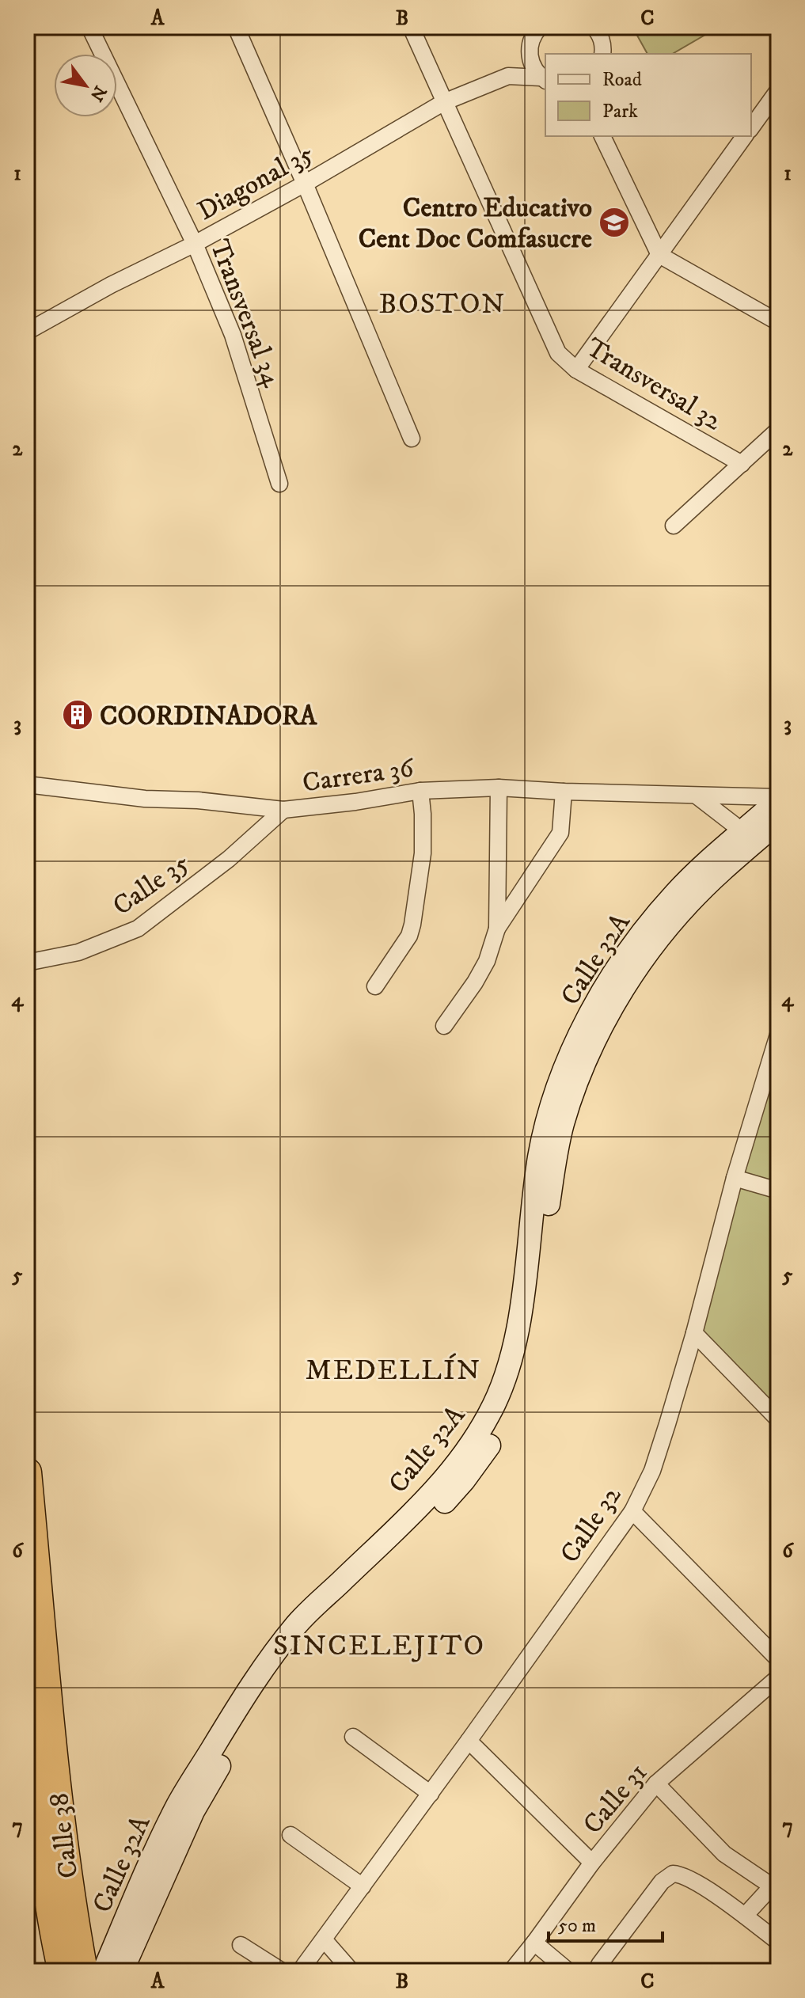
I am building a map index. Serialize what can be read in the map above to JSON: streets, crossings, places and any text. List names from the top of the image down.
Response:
{
  "streets": {
    "highway": ["Calle 38"],
    "main road": ["Calle 32A"],
    "street": [
      "Diagonal 35",
      "Transversal 34",
      "Transversal 32",
      "Carrera 36",
      "Calle 35",
      "Calle 32",
      "Calle 31"
    ]
  },
  "crossings": [
    ["Diagonal 35", "Transversal 34"],
    ["Diagonal 35", "Transversal 32"],
    ["Carrera 36", "Calle 35"],
    ["Carrera 36", "Calle 32A"]
  ],
  "districts": ["BOSTON", "MEDELLÍN", "SINCELEJITO"],
  "places": {
    "school or university": ["Centro Educativo Cent Doc Comfasucre"],
    "building": ["COORDINADORA"]
  },
  "legend": ["Road", "Park"],
  "scale_bar": "50 m",
  "north": "bottom right",
  "grid": {
    "columns": ["A", "B", "C"],
    "rows": [
      "1",
      "2",
      "3",
      "4",
      "5",
      "6",
      "7"
    ]
  }
}
